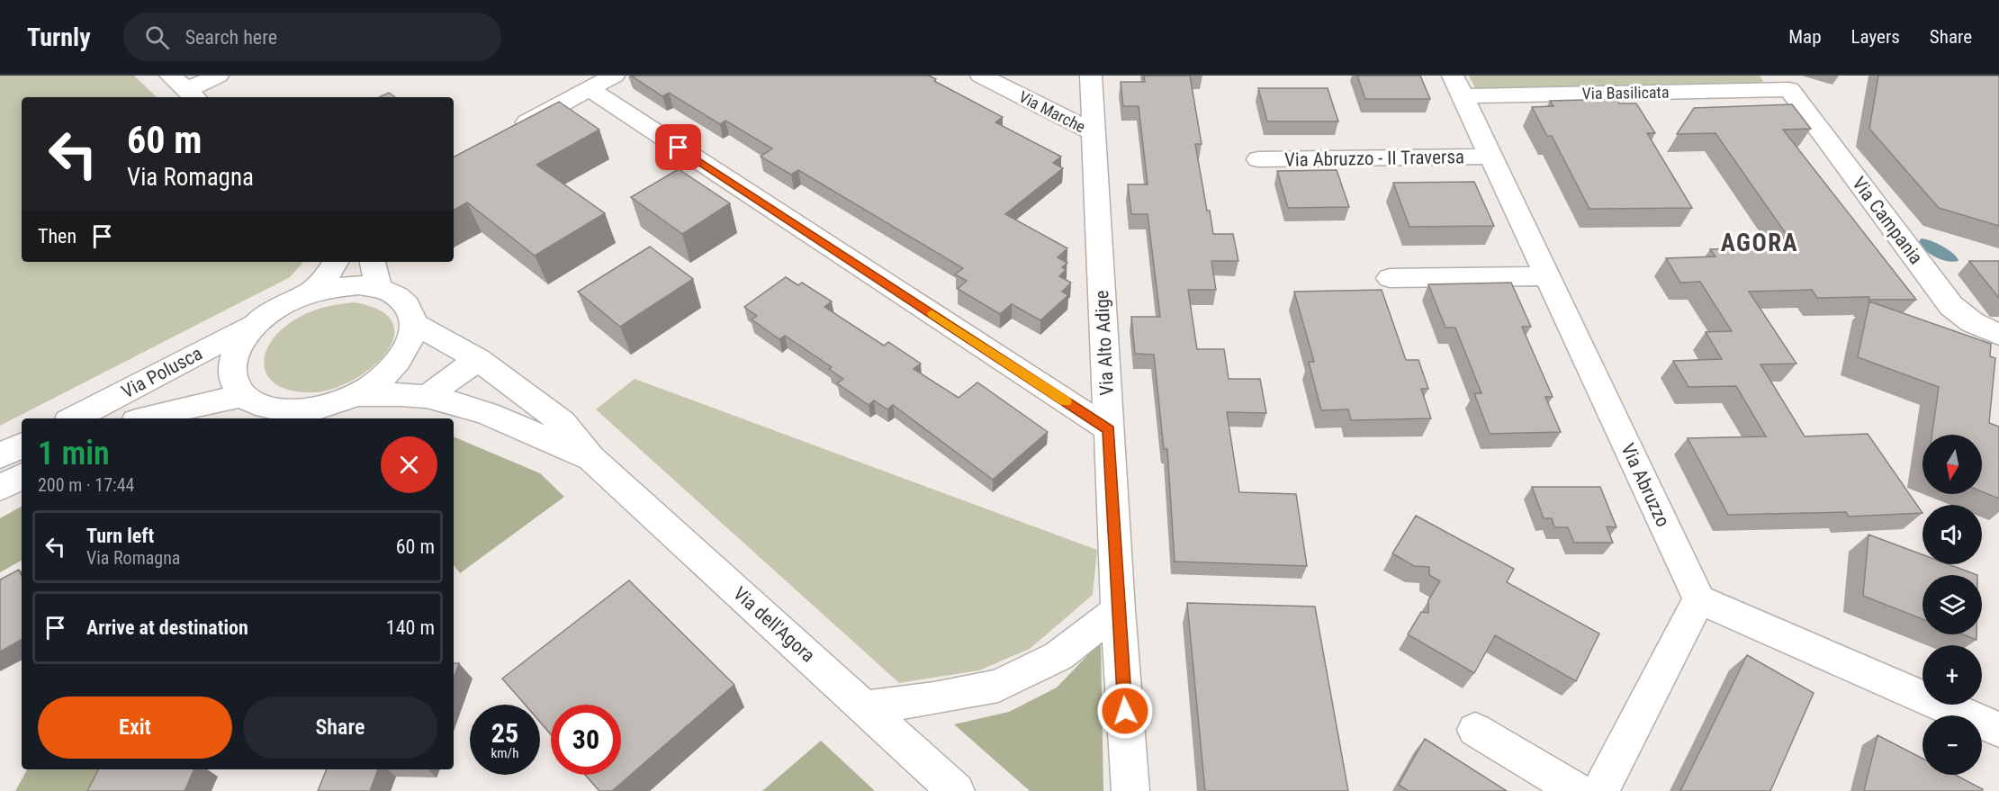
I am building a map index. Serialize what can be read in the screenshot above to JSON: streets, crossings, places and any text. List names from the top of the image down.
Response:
{
  "streets": {
    "street": [
      "Via Basilicata",
      "Via Marche",
      "Via Abruzzo - II Traversa",
      "Via Campania",
      "Via Alto Adige",
      "Via Polusca",
      "Via Abruzzo",
      "Via dell'Agora"
    ]
  },
  "crossings": [
    ["Via Basilicata", "Via Campania"],
    ["Via Basilicata", "Via Abruzzo"],
    ["Via Marche", "Via Alto Adige"],
    ["Via Abruzzo - II Traversa", "Via Abruzzo"],
    ["Via Polusca", "Via dell'Agora"]
  ],
  "districts": ["AGORA"],
  "north": "bottom",
  "page": {
    "header": "Turnly",
    "search": "Search here",
    "nav": ["Map", "Layers", "Share"],
    "turn": ["60 m", "Via Romagna"],
    "then": "Then",
    "heading": ["1 min", "200 m · 17:44"],
    "map_buttons": ["+", "−"],
    "list": [
      {
        "name": "Turn left",
        "note": "Via Romagna",
        "value": "60 m"
      },
      {
        "name": "Arrive at destination",
        "value": "140 m"
      }
    ],
    "buttons": ["Exit", "Share"],
    "speed": "25 km/h",
    "limit": "30"
  }
}
